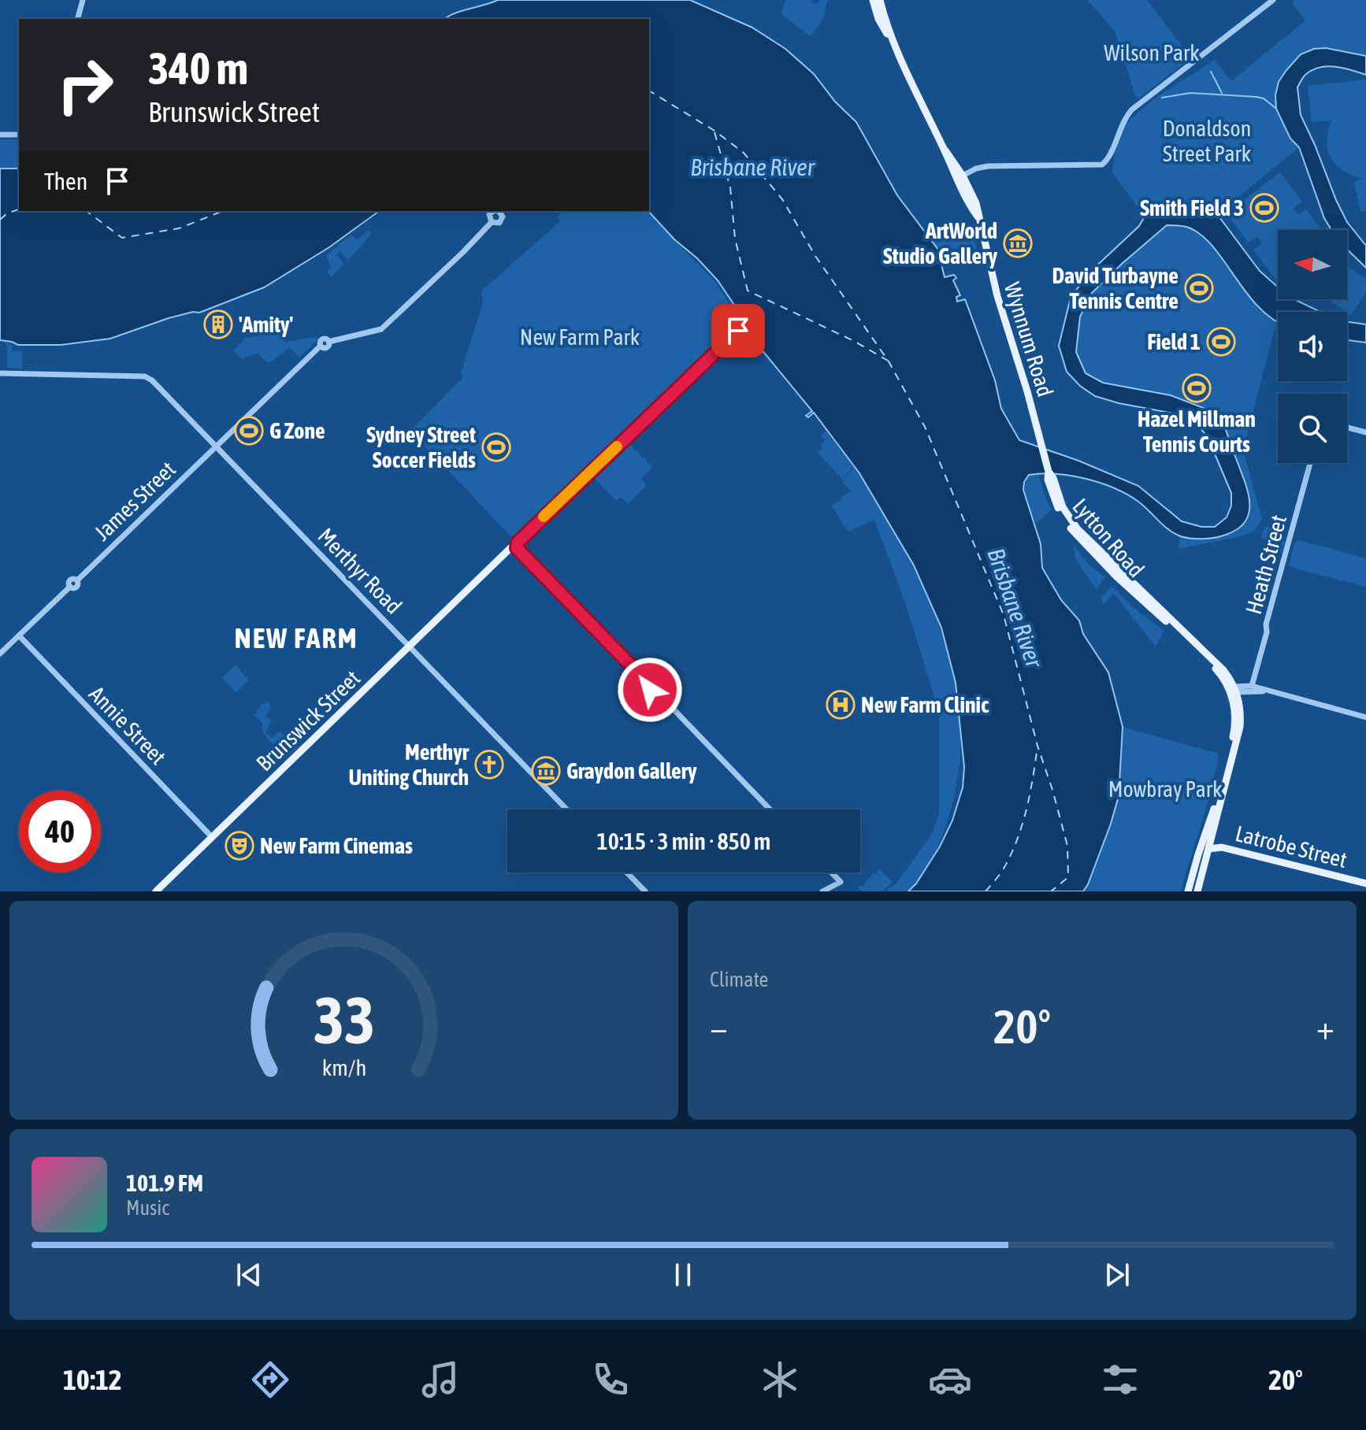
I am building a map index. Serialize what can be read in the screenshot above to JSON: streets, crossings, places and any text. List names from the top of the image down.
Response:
{
  "streets": {
    "main road": [
      "Wynnum Road",
      "Lytton Road",
      "Brunswick Street",
      "Latrobe Street"
    ],
    "street": [
      "James Street",
      "Heath Street",
      "Merthyr Road",
      "Annie Street"
    ]
  },
  "crossings": [
    ["Wynnum Road", "Lytton Road"],
    ["James Street", "Merthyr Road"],
    ["James Street", "Annie Street"],
    ["Merthyr Road", "Brunswick Street"],
    ["Brunswick Street", "Annie Street"]
  ],
  "districts": ["NEW FARM"],
  "water": ["Brisbane River"],
  "parks": [
    "Wilson Park",
    "Donaldson Street Park",
    "New Farm Park",
    "Mowbray Park"
  ],
  "places": {
    "sports": [
      "Smith Field 3",
      "David Turbayne Tennis Centre",
      "Field 1",
      "Hazel Millman Tennis Courts",
      "G Zone",
      "Sydney Street Soccer Fields"
    ],
    "museum": ["ArtWorld Studio Gallery", "Graydon Gallery"],
    "building": ["'Amity'"],
    "hospital": ["New Farm Clinic"],
    "church": ["Merthyr Uniting Church"],
    "theatre": ["New Farm Cinemas"]
  },
  "north": "left",
  "page": {
    "turn": ["340 m", "Brunswick Street"],
    "then": "Then",
    "limit": "40",
    "trip": "10:15 · 3 min · 850 m",
    "tile": "Climate",
    "heat": ["−", "20°", "+"],
    "song": ["101.9 FM", "Music"],
    "tabs": ["10:12", "20°"],
    "gauge": ["33", "km/h"]
  }
}
